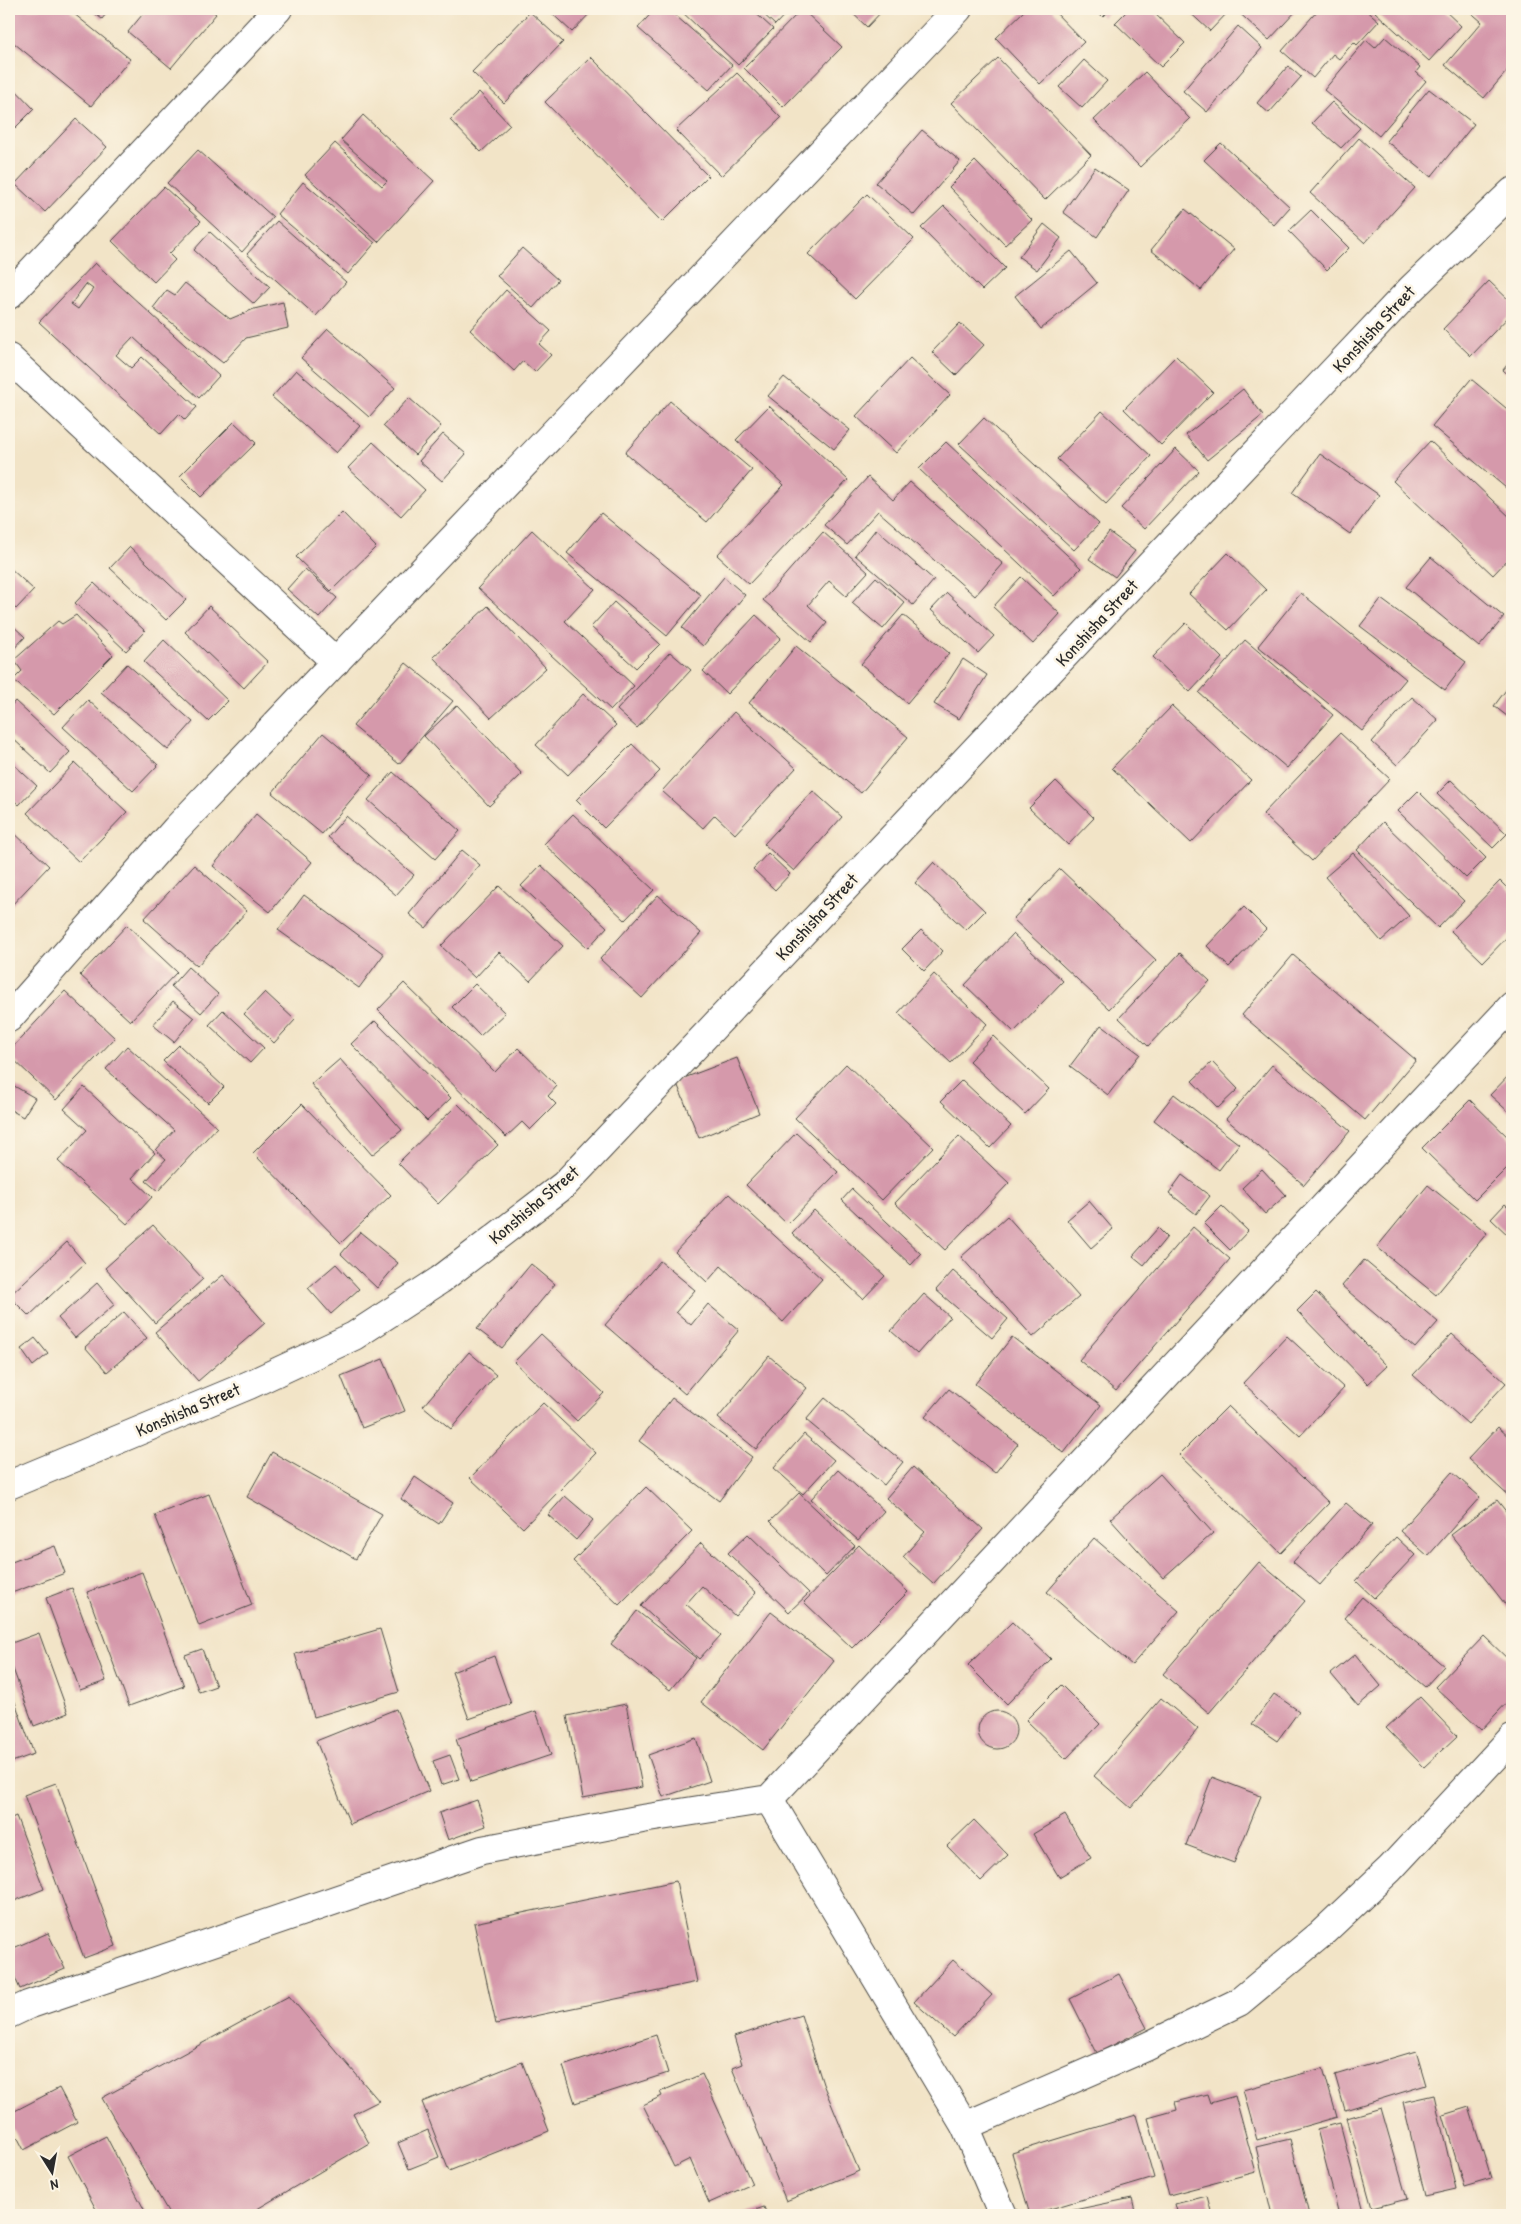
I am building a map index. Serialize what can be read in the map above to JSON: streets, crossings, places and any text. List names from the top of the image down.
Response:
{
  "streets": {
    "street": ["Konshisha Street"]
  },
  "north": "bottom"
}
